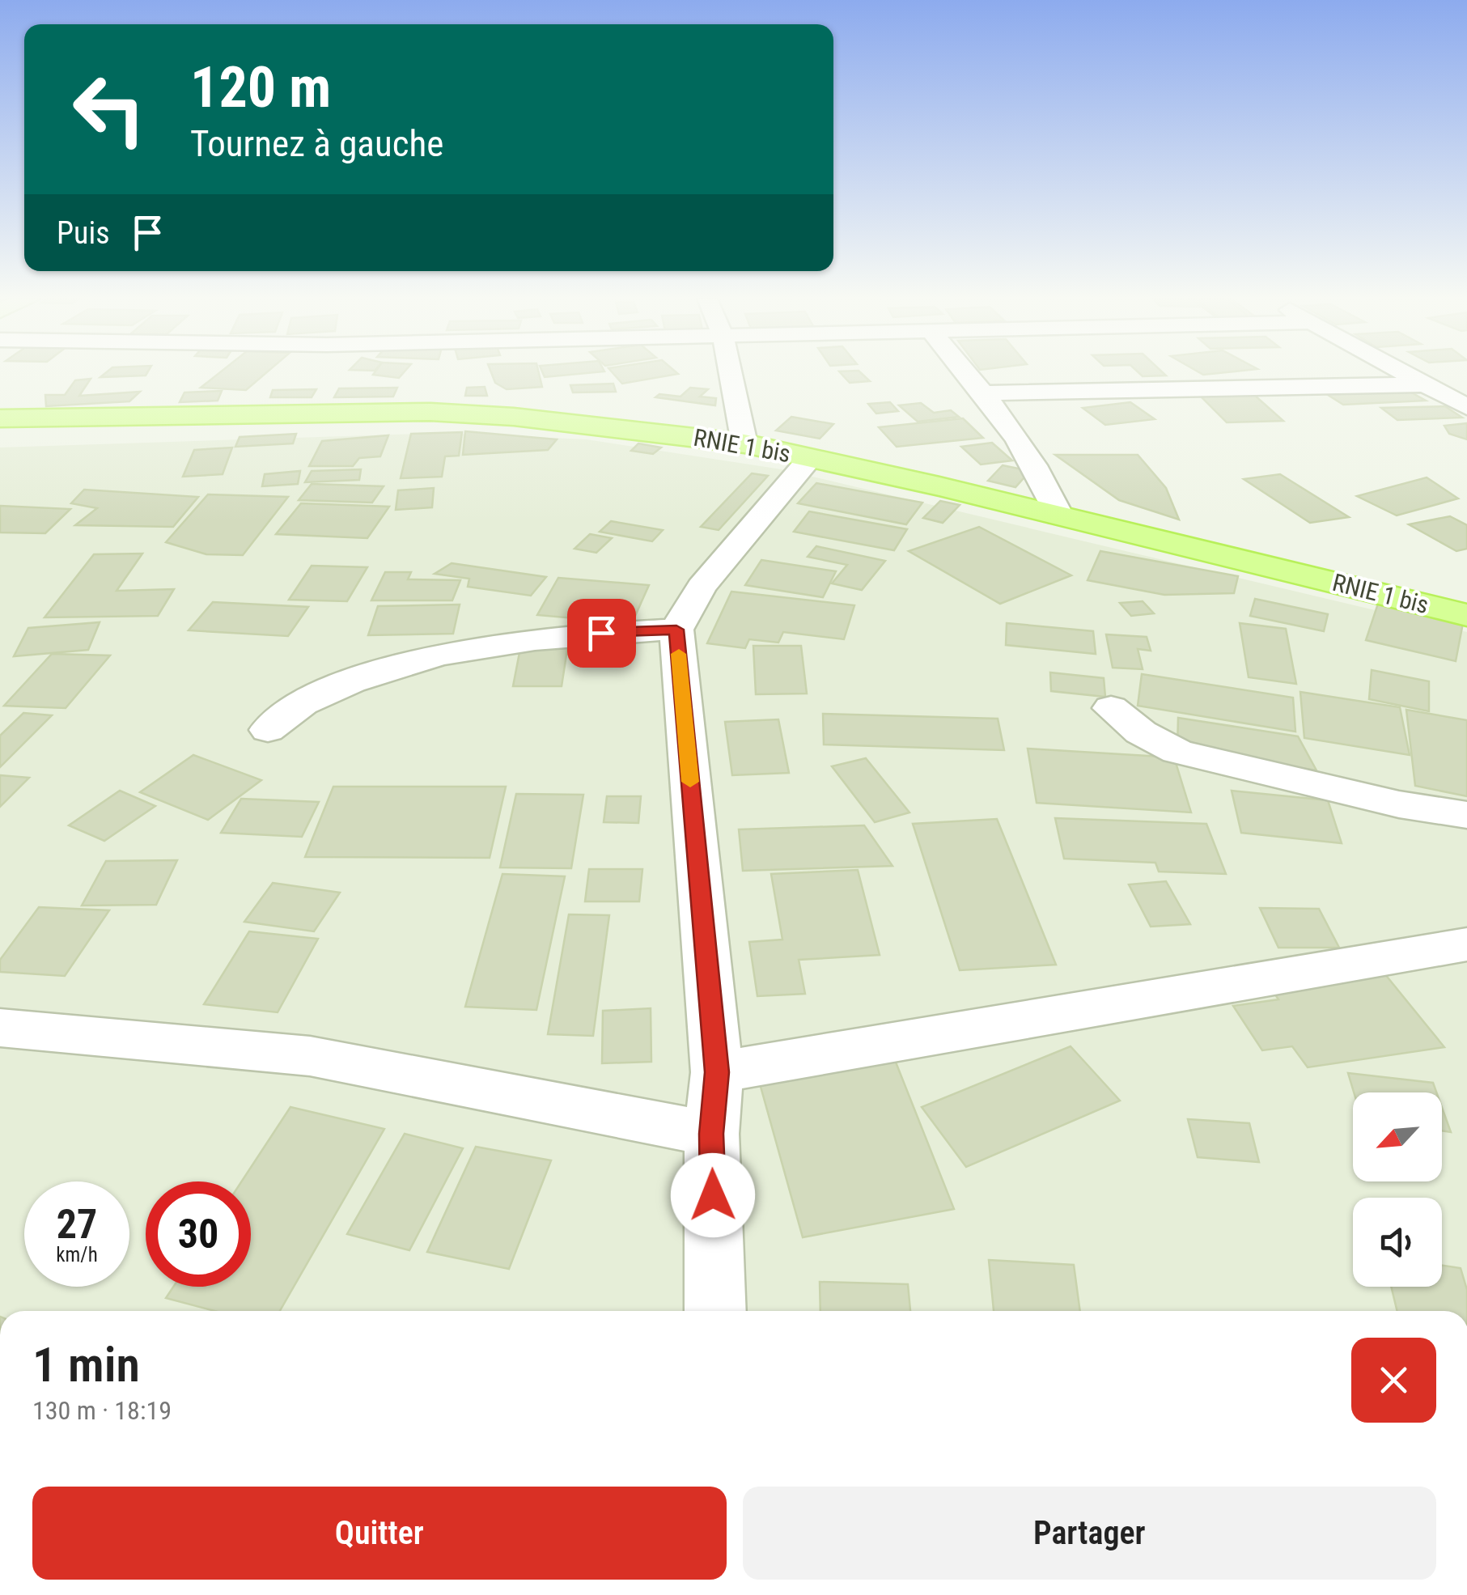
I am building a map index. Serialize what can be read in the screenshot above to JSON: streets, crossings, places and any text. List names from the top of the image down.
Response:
{
  "streets": {
    "main road": ["RNIE 1 bis"]
  },
  "north": "bottom left",
  "page": {
    "turn": ["120 m", "Tournez à gauche"],
    "then": "Puis",
    "speed": "27 km/h",
    "limit": "30",
    "heading": ["1 min", "130 m · 18:19"],
    "buttons": ["Quitter", "Partager"]
  }
}
